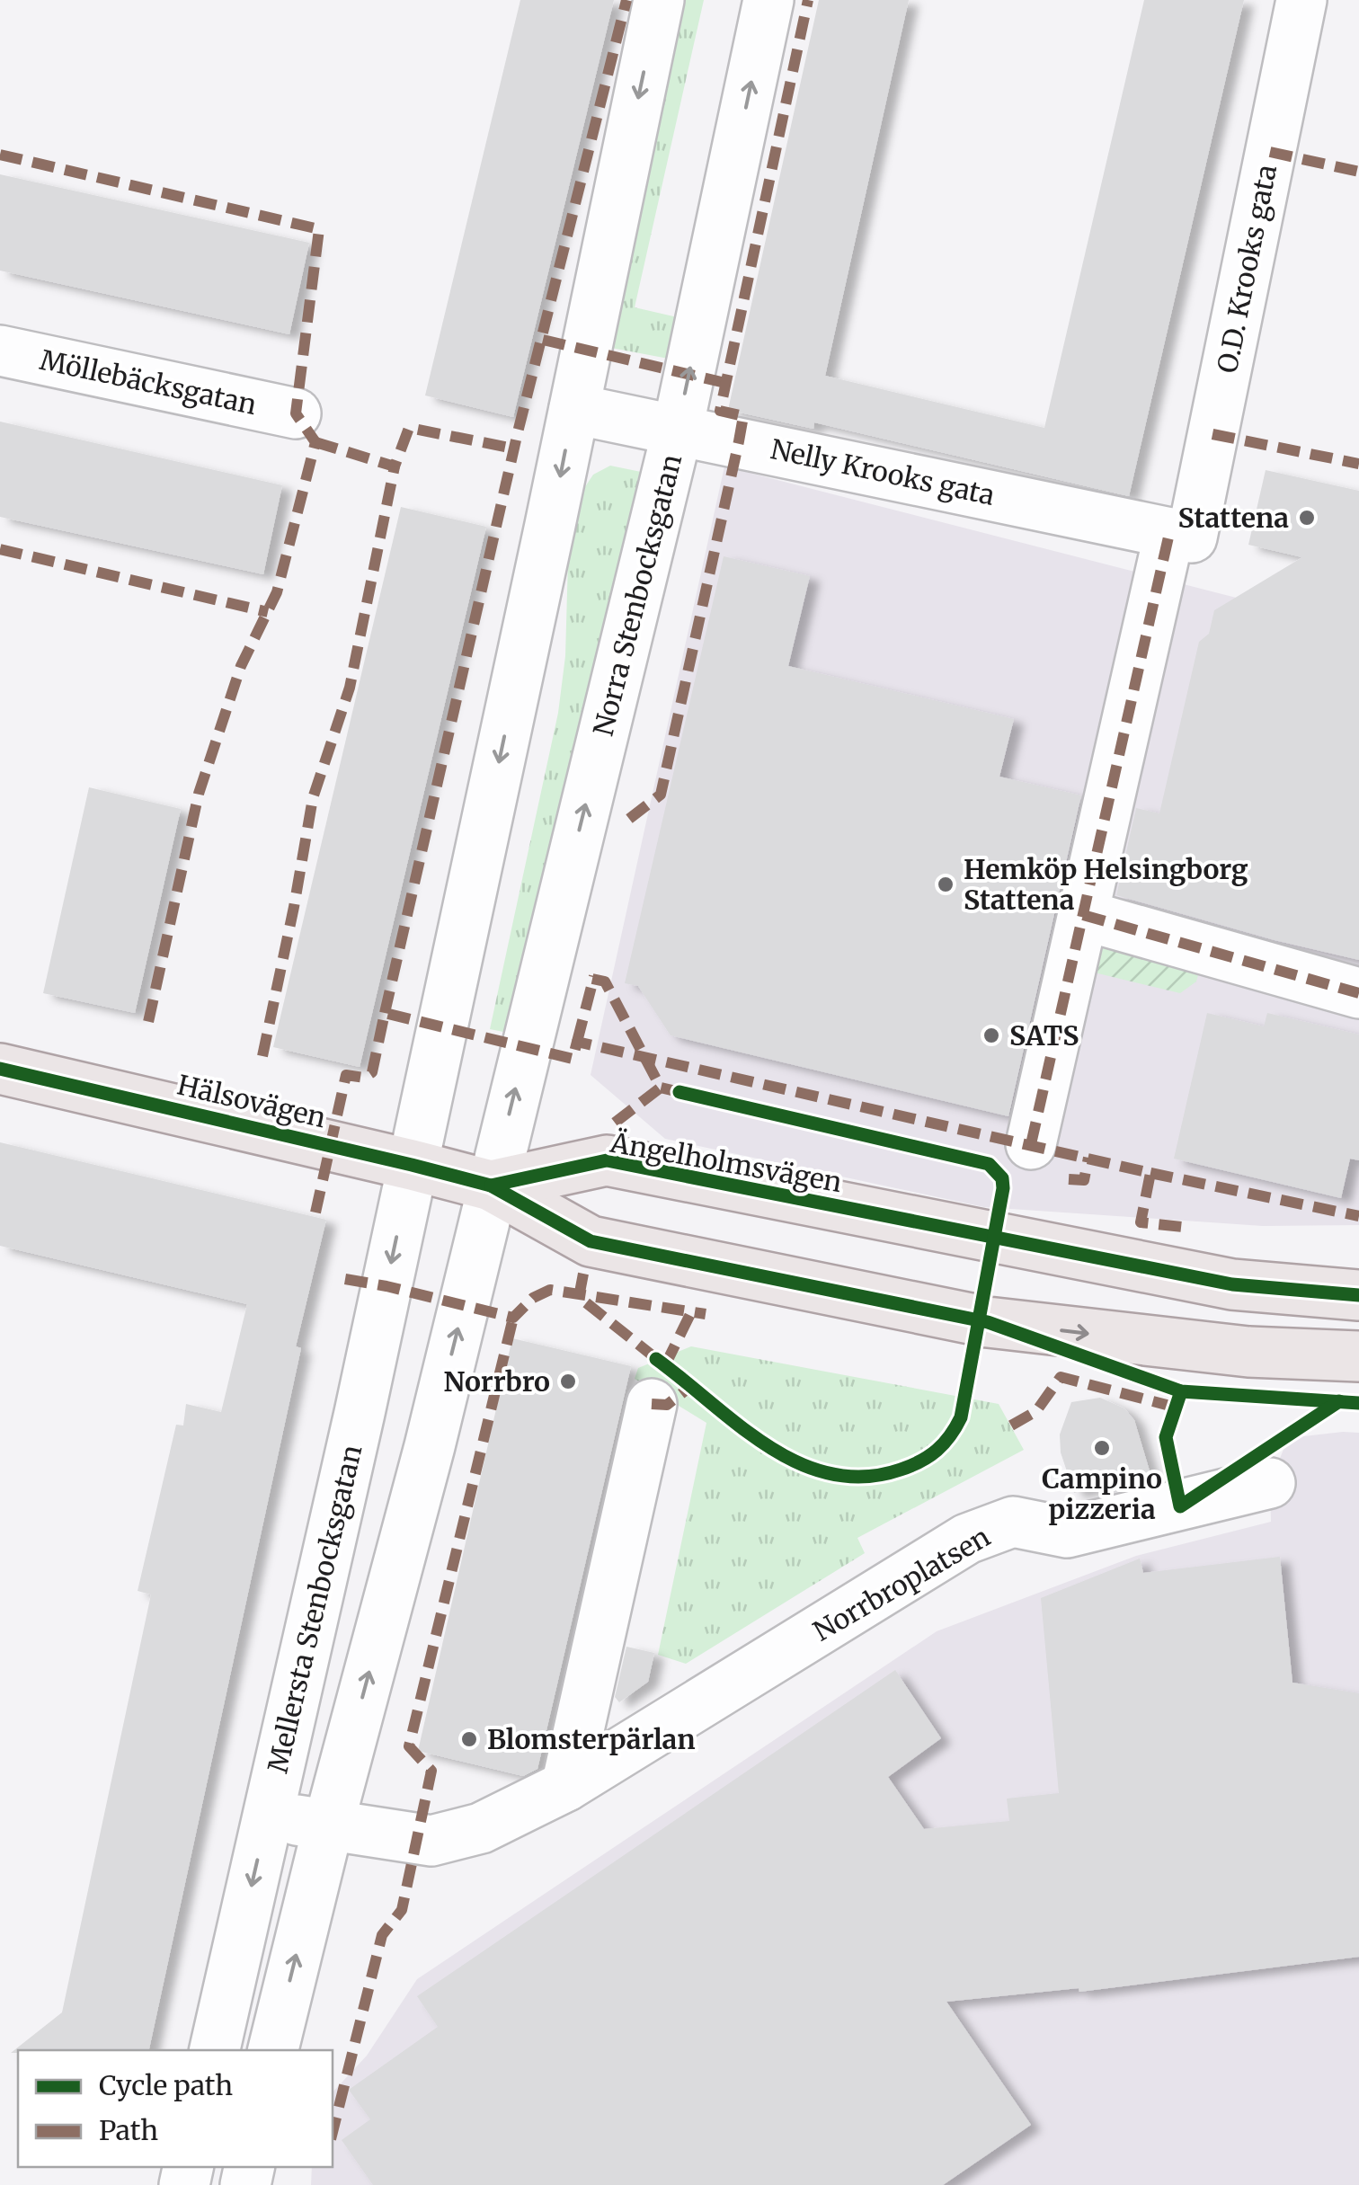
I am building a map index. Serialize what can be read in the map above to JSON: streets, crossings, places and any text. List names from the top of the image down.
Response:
{
  "streets": {
    "main road": ["Hälsovägen", "Ängelholmsvägen"],
    "street": [
      "O.D. Krooks gata",
      "Möllebäcksgatan",
      "Nelly Krooks gata",
      "Norra Stenbocksgatan",
      "Norrbroplatsen",
      "Mellersta Stenbocksgatan"
    ]
  },
  "crossings": [
    ["O.D. Krooks gata", "Nelly Krooks gata"],
    ["Nelly Krooks gata", "Norra Stenbocksgatan"],
    ["Norra Stenbocksgatan", "Hälsovägen"],
    ["Norra Stenbocksgatan", "Ängelholmsvägen"],
    ["Hälsovägen", "Ängelholmsvägen"],
    ["Hälsovägen", "Mellersta Stenbocksgatan"],
    ["Norrbroplatsen", "Mellersta Stenbocksgatan"]
  ],
  "places": [
    "Stattena",
    "Hemköp Helsingborg Stattena",
    "SATS",
    "Norrbro",
    "Campino pizzeria",
    "Blomsterpärlan"
  ],
  "legend": ["Cycle path", "Path"]
}
